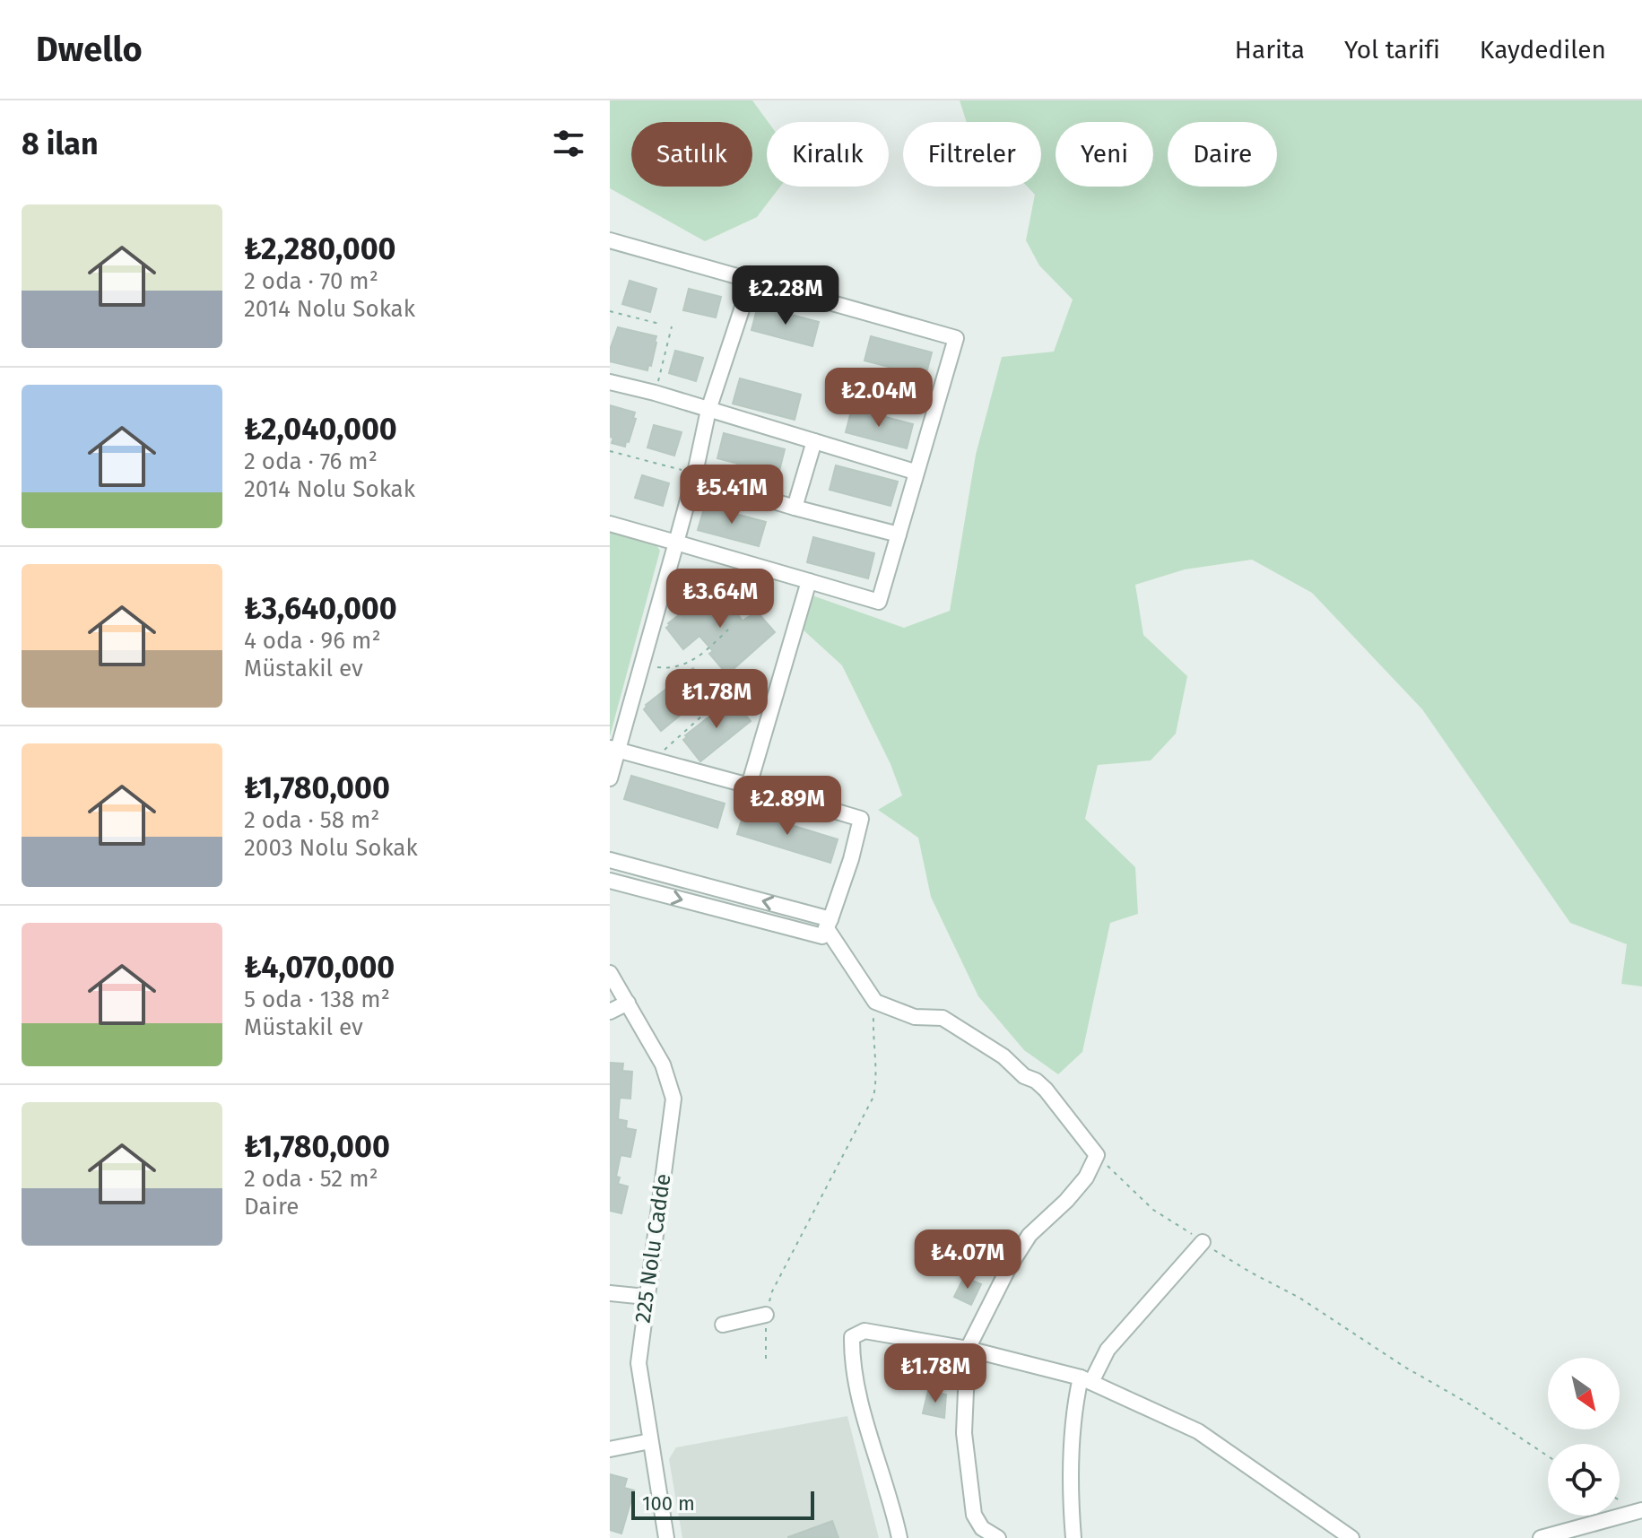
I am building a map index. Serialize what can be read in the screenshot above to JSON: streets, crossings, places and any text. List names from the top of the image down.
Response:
{
  "streets": {
    "street": ["225 Nolu Cadde"]
  },
  "scale_bar": "100 m",
  "north": "bottom right",
  "page": {
    "header": "Dwello",
    "nav": ["Harita", "Yol tarifi", "Kaydedilen"],
    "heading": "8 ilan",
    "chip": [
      "Satılık",
      "Kiralık",
      "Filtreler",
      "Yeni",
      "Daire"
    ],
    "list": [
      {
        "name": "₺2,280,000",
        "note": "2 oda · 70 m² · 2014 Nolu Sokak"
      },
      {
        "name": "₺2,040,000",
        "note": "2 oda · 76 m² · 2014 Nolu Sokak"
      },
      {
        "name": "₺3,640,000",
        "note": "4 oda · 96 m² · Müstakil ev"
      },
      {
        "name": "₺1,780,000",
        "note": "2 oda · 58 m² · 2003 Nolu Sokak"
      },
      {
        "name": "₺4,070,000",
        "note": "5 oda · 138 m² · Müstakil ev"
      },
      {
        "name": "₺1,780,000",
        "note": "2 oda · 52 m² · Daire"
      }
    ],
    "price": [
      "₺2.28M",
      "₺2.04M",
      "₺5.41M",
      "₺3.64M",
      "₺1.78M",
      "₺2.89M",
      "₺4.07M",
      "₺1.78M"
    ],
    "scale": "100 m"
  }
}
